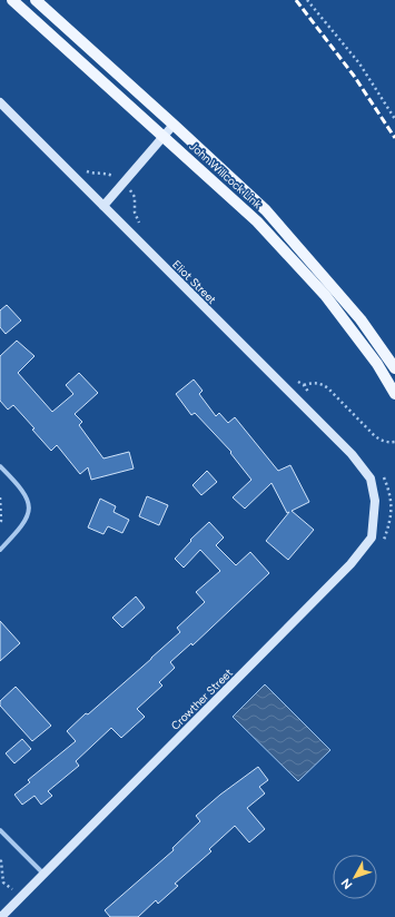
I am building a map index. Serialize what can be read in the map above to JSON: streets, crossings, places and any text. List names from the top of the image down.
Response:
{
  "streets": {
    "main road": ["John Willcock Link"],
    "street": ["Eliot Street", "Crowther Street"]
  },
  "crossings": [
    ["Eliot Street", "Crowther Street"]
  ],
  "north": "bottom left"
}
